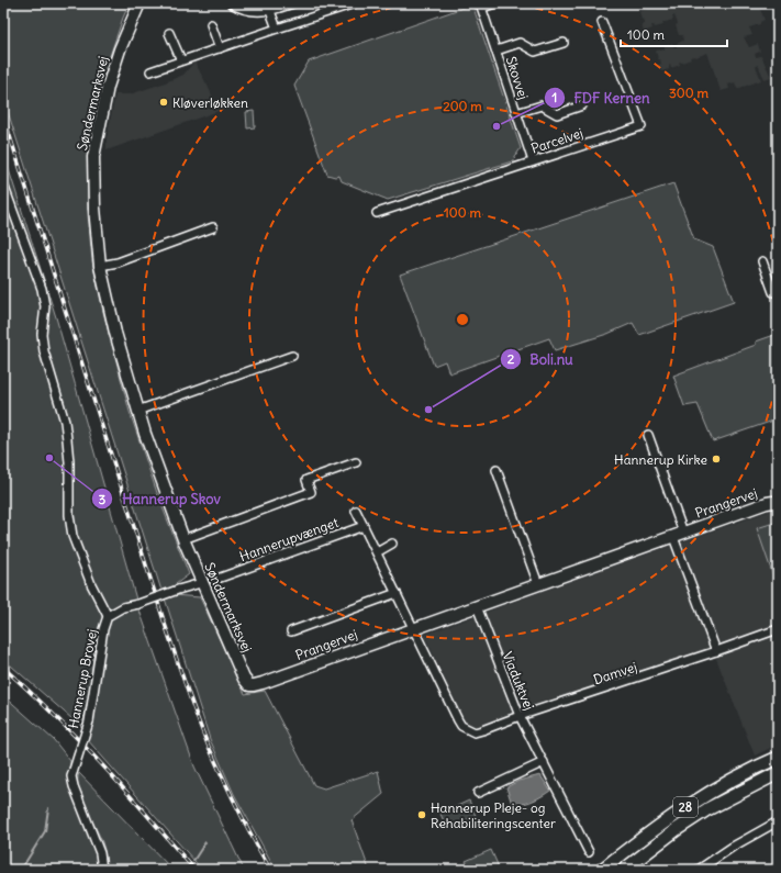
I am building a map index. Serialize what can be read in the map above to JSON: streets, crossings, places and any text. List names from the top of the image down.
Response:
{
  "streets": {
    "main road": ["28"],
    "street": [
      "Skovvej",
      "Søndermarksvej",
      "Parcelvej",
      "Prangervej",
      "Hannerupvænget",
      "Damvej",
      "Hannerup Brovej",
      "Viaduktvej"
    ]
  },
  "crossings": [
    ["Skovvej", "Parcelvej"],
    ["Søndermarksvej", "Prangervej"],
    ["Søndermarksvej", "Hannerup Brovej"],
    ["Prangervej", "Viaduktvej"],
    ["Damvej", "Viaduktvej"]
  ],
  "places": [
    "Kløverløkken",
    "FDF Kernen",
    "Boli.nu",
    "Hannerup Skov",
    "Hannerup Kirke",
    "Hannerup Pleje- og Rehabiliteringscenter"
  ],
  "scale_bar": "100 m",
  "rings": ["300 m", "200 m", "100 m"]
}
